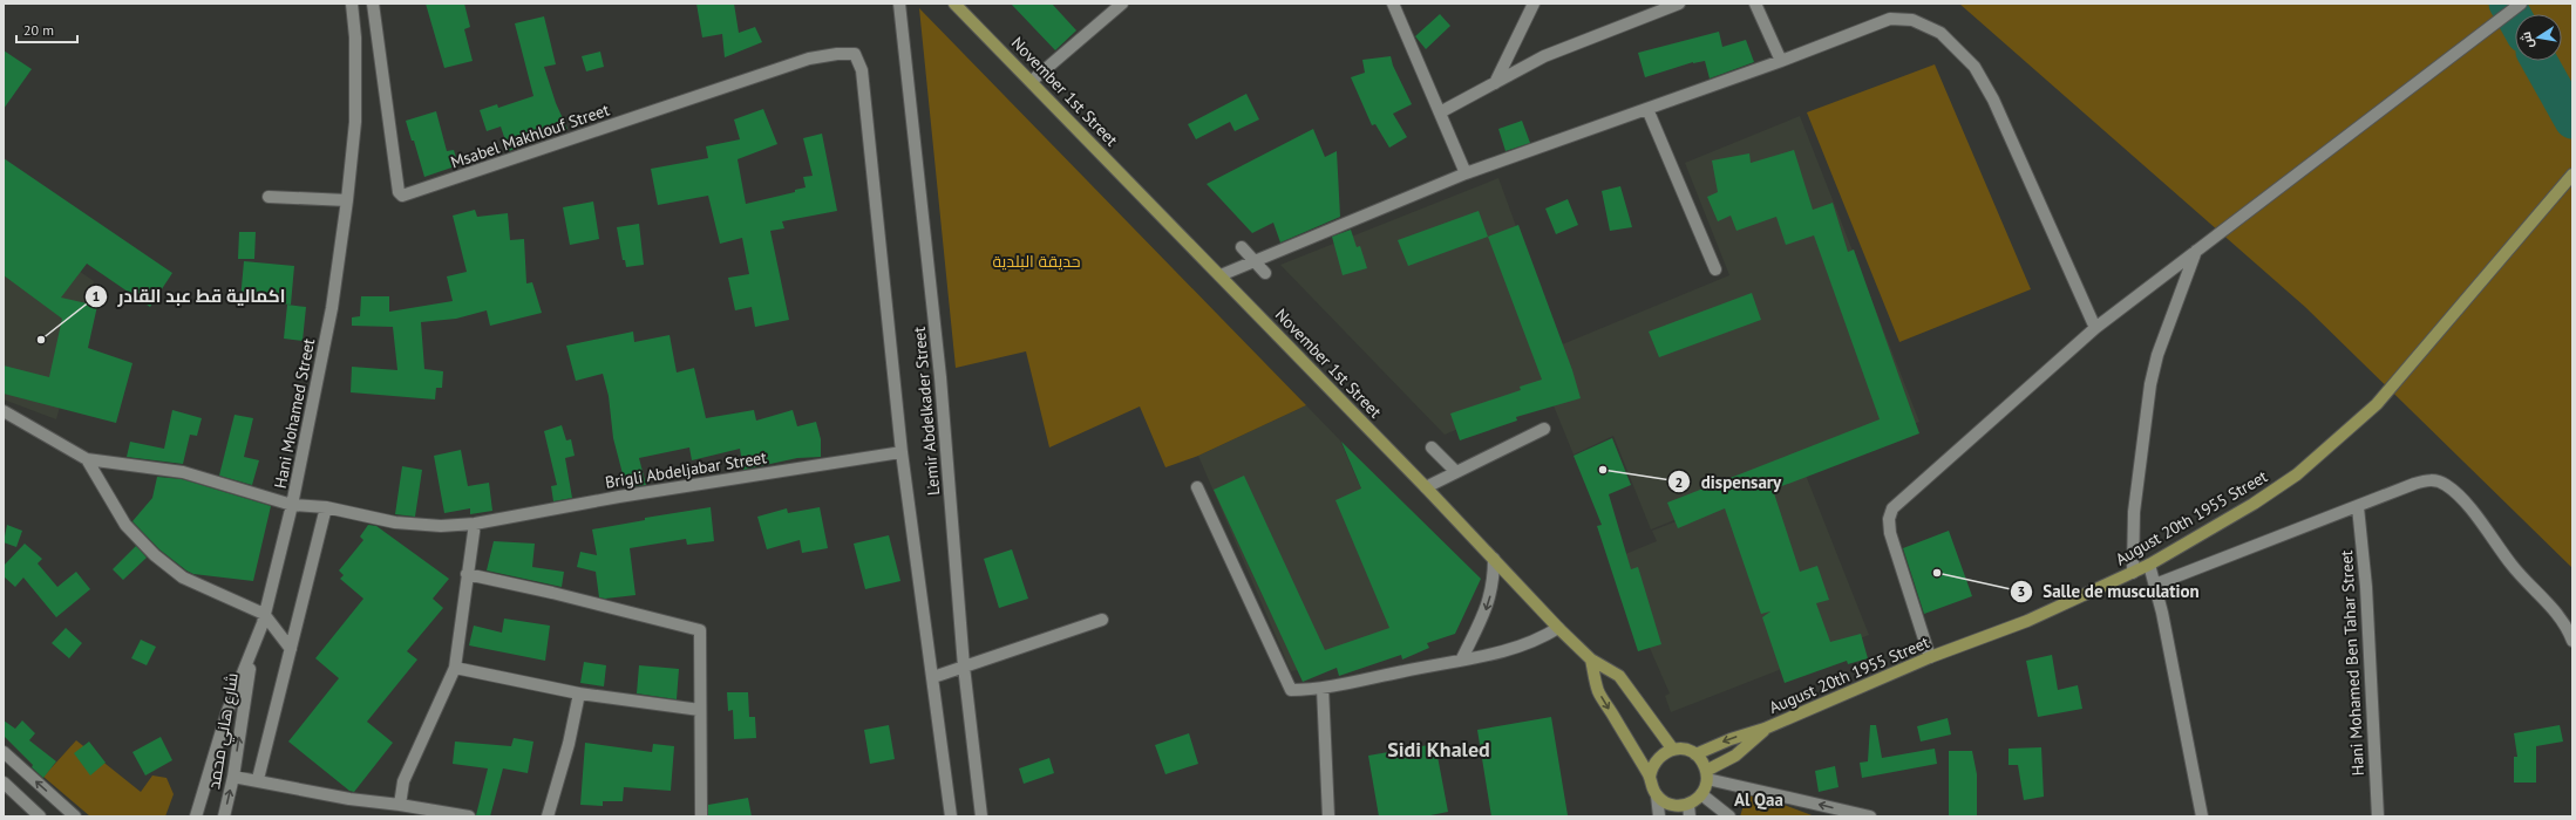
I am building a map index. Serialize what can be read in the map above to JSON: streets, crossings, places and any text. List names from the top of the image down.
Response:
{
  "streets": {
    "main road": ["November 1st Street", "August 20th 1955 Street"],
    "street": [
      "Msabel Makhlouf Street",
      "L'emir Abdelkader Street",
      "Hani Mohamed Street",
      "Brigli Abdeljabar Street",
      "Hani Mohamed Ben Tahar Street",
      "شارع هاني محمد"
    ]
  },
  "crossings": [
    ["Msabel Makhlouf Street", "L'emir Abdelkader Street"],
    ["L'emir Abdelkader Street", "Brigli Abdeljabar Street"],
    ["Hani Mohamed Street", "Brigli Abdeljabar Street"],
    ["Hani Mohamed Street", "شارع هاني محمد"]
  ],
  "districts": ["Sidi Khaled", "Al Qaa"],
  "parks": ["حديقة البلدية"],
  "places": ["اكمالية قط عبد القادر", "dispensary", "Salle de musculation"],
  "scale_bar": "20 m",
  "north": "left"
}
